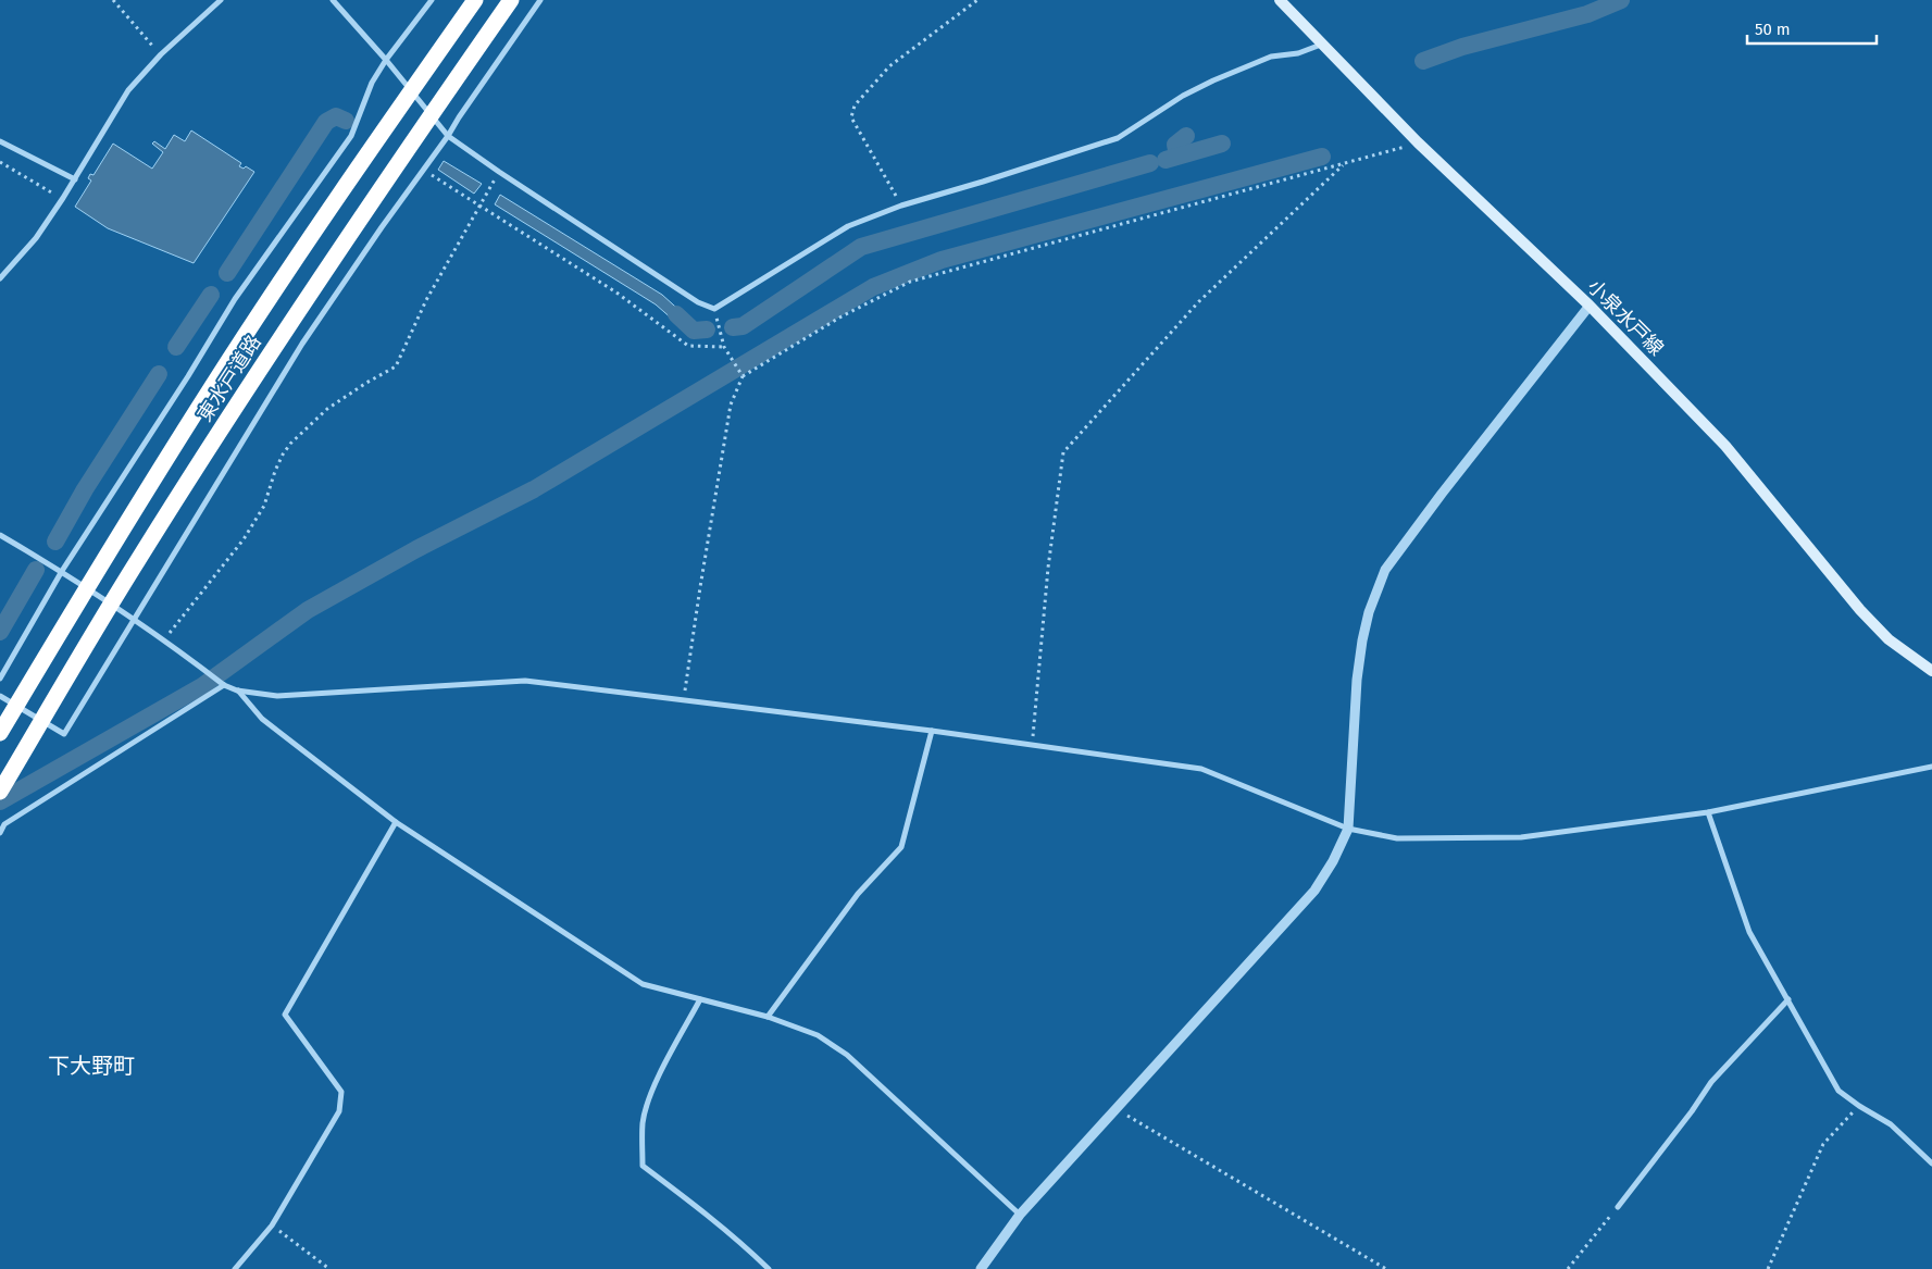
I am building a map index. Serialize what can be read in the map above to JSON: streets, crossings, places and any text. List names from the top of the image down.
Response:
{
  "streets": {
    "highway": ["東水戸道路"],
    "main road": ["小泉水戸線"]
  },
  "districts": ["下大野町"],
  "scale_bar": "50 m"
}
